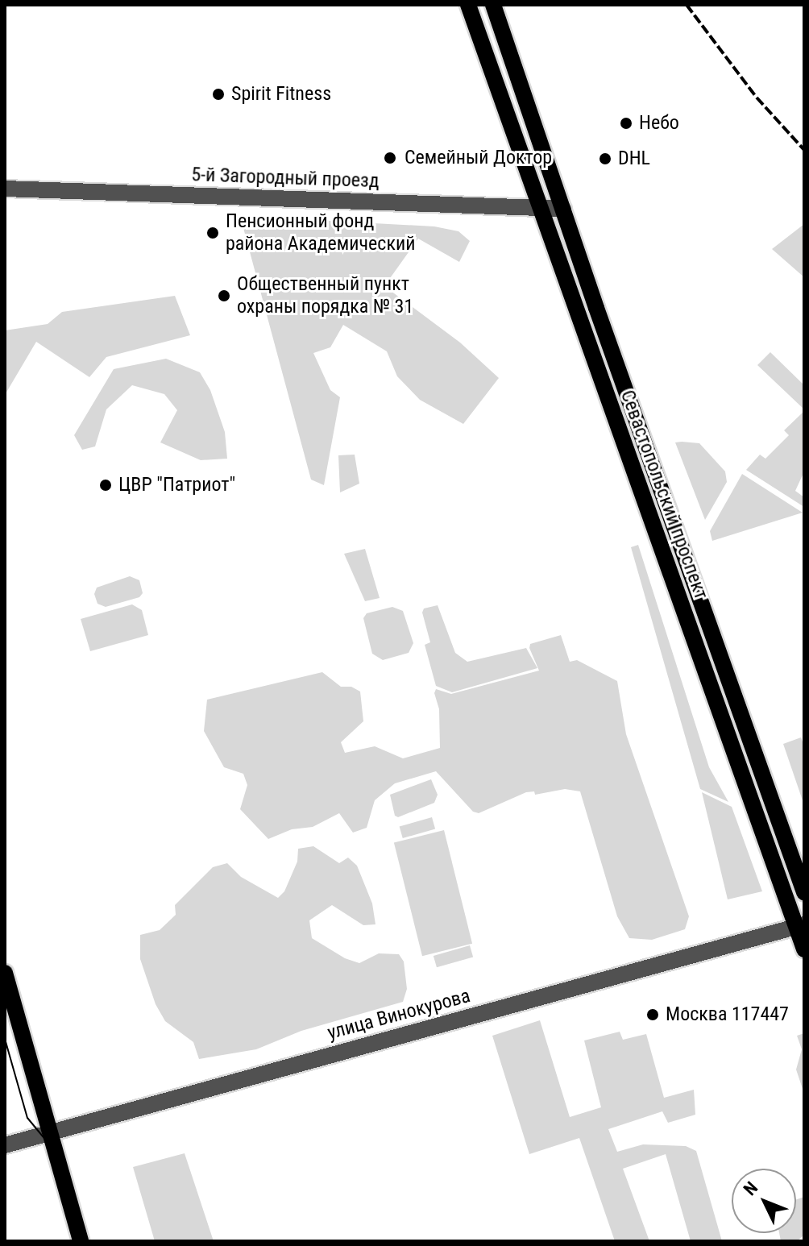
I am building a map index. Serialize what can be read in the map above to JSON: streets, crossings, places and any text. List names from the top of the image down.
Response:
{
  "streets": {
    "main road": ["Севастопольский проспект"],
    "street": ["5-й Загородный проезд", "улица Винокурова"]
  },
  "crossings": [
    ["5-й Загородный проезд", "Севастопольский проспект"],
    ["Севастопольский проспект", "улица Винокурова"]
  ],
  "places": [
    "Spirit Fitness",
    "Небо",
    "Семейный Доктор",
    "DHL",
    "Пенсионный фонд района Академический",
    "Общественный пункт охраны порядка № 31",
    "ЦВР \"Патриот\"",
    "Москва 117447"
  ],
  "north": "top left"
}
